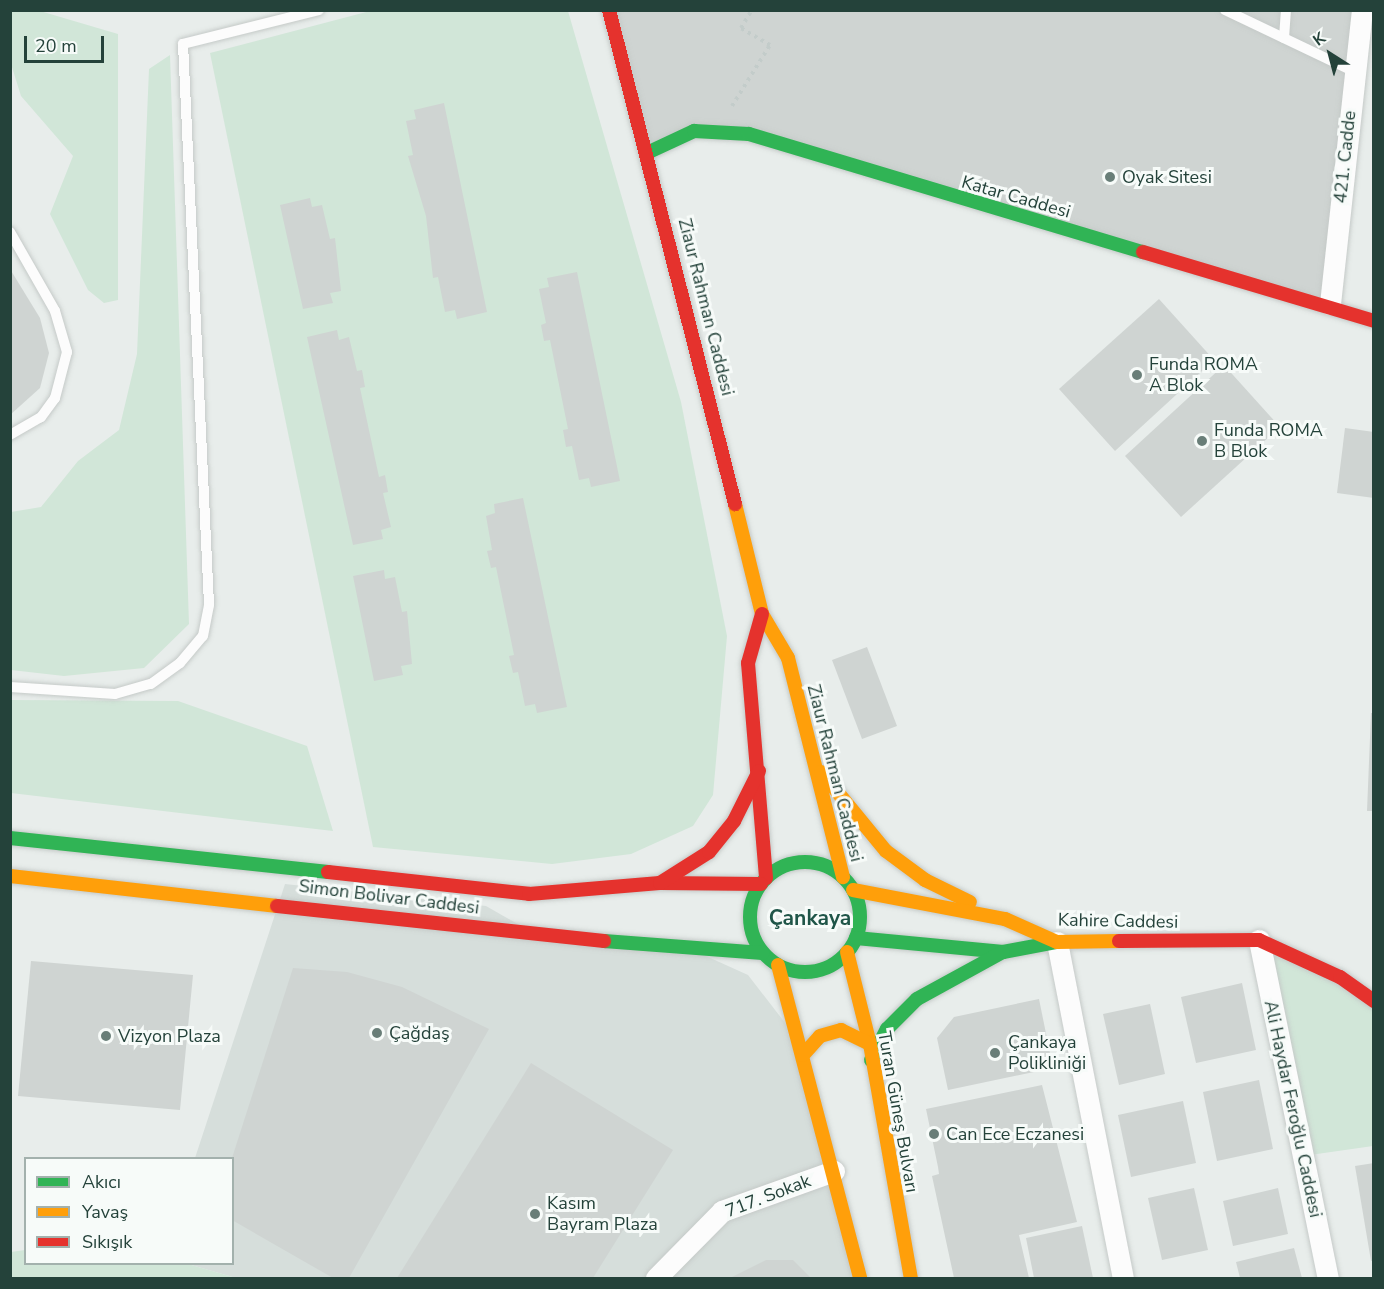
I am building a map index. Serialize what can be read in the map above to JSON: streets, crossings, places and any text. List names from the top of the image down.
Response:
{
  "streets": {
    "main road": [
      "Katar Caddesi",
      "Ziaur Rahman Caddesi",
      "Simon Bolivar Caddesi",
      "Kahire Caddesi",
      "Turan Güneş Bulvarı"
    ],
    "street": ["421. Cadde", "Ali Haydar Feroğlu Caddesi", "717. Sokak"]
  },
  "crossings": [
    ["421. Cadde", "Katar Caddesi"],
    ["Katar Caddesi", "Ziaur Rahman Caddesi"],
    ["Ziaur Rahman Caddesi", "Simon Bolivar Caddesi"],
    ["Ziaur Rahman Caddesi", "Kahire Caddesi"],
    ["Ziaur Rahman Caddesi", "Turan Güneş Bulvarı"],
    ["Simon Bolivar Caddesi", "Kahire Caddesi"],
    ["Simon Bolivar Caddesi", "Turan Güneş Bulvarı"],
    ["Kahire Caddesi", "Ali Haydar Feroğlu Caddesi"],
    ["Kahire Caddesi", "Turan Güneş Bulvarı"]
  ],
  "districts": ["Çankaya"],
  "places": [
    "Oyak Sitesi",
    "Funda ROMA A Blok",
    "Funda ROMA B Blok",
    "Çağdaş",
    "Vizyon Plaza",
    "Çankaya Polikliniği",
    "Can Ece Eczanesi",
    "Kasım Bayram Plaza"
  ],
  "legend": ["Akıcı", "Yavaş", "Sıkışık"],
  "scale_bar": "20 m",
  "north": "top left"
}
